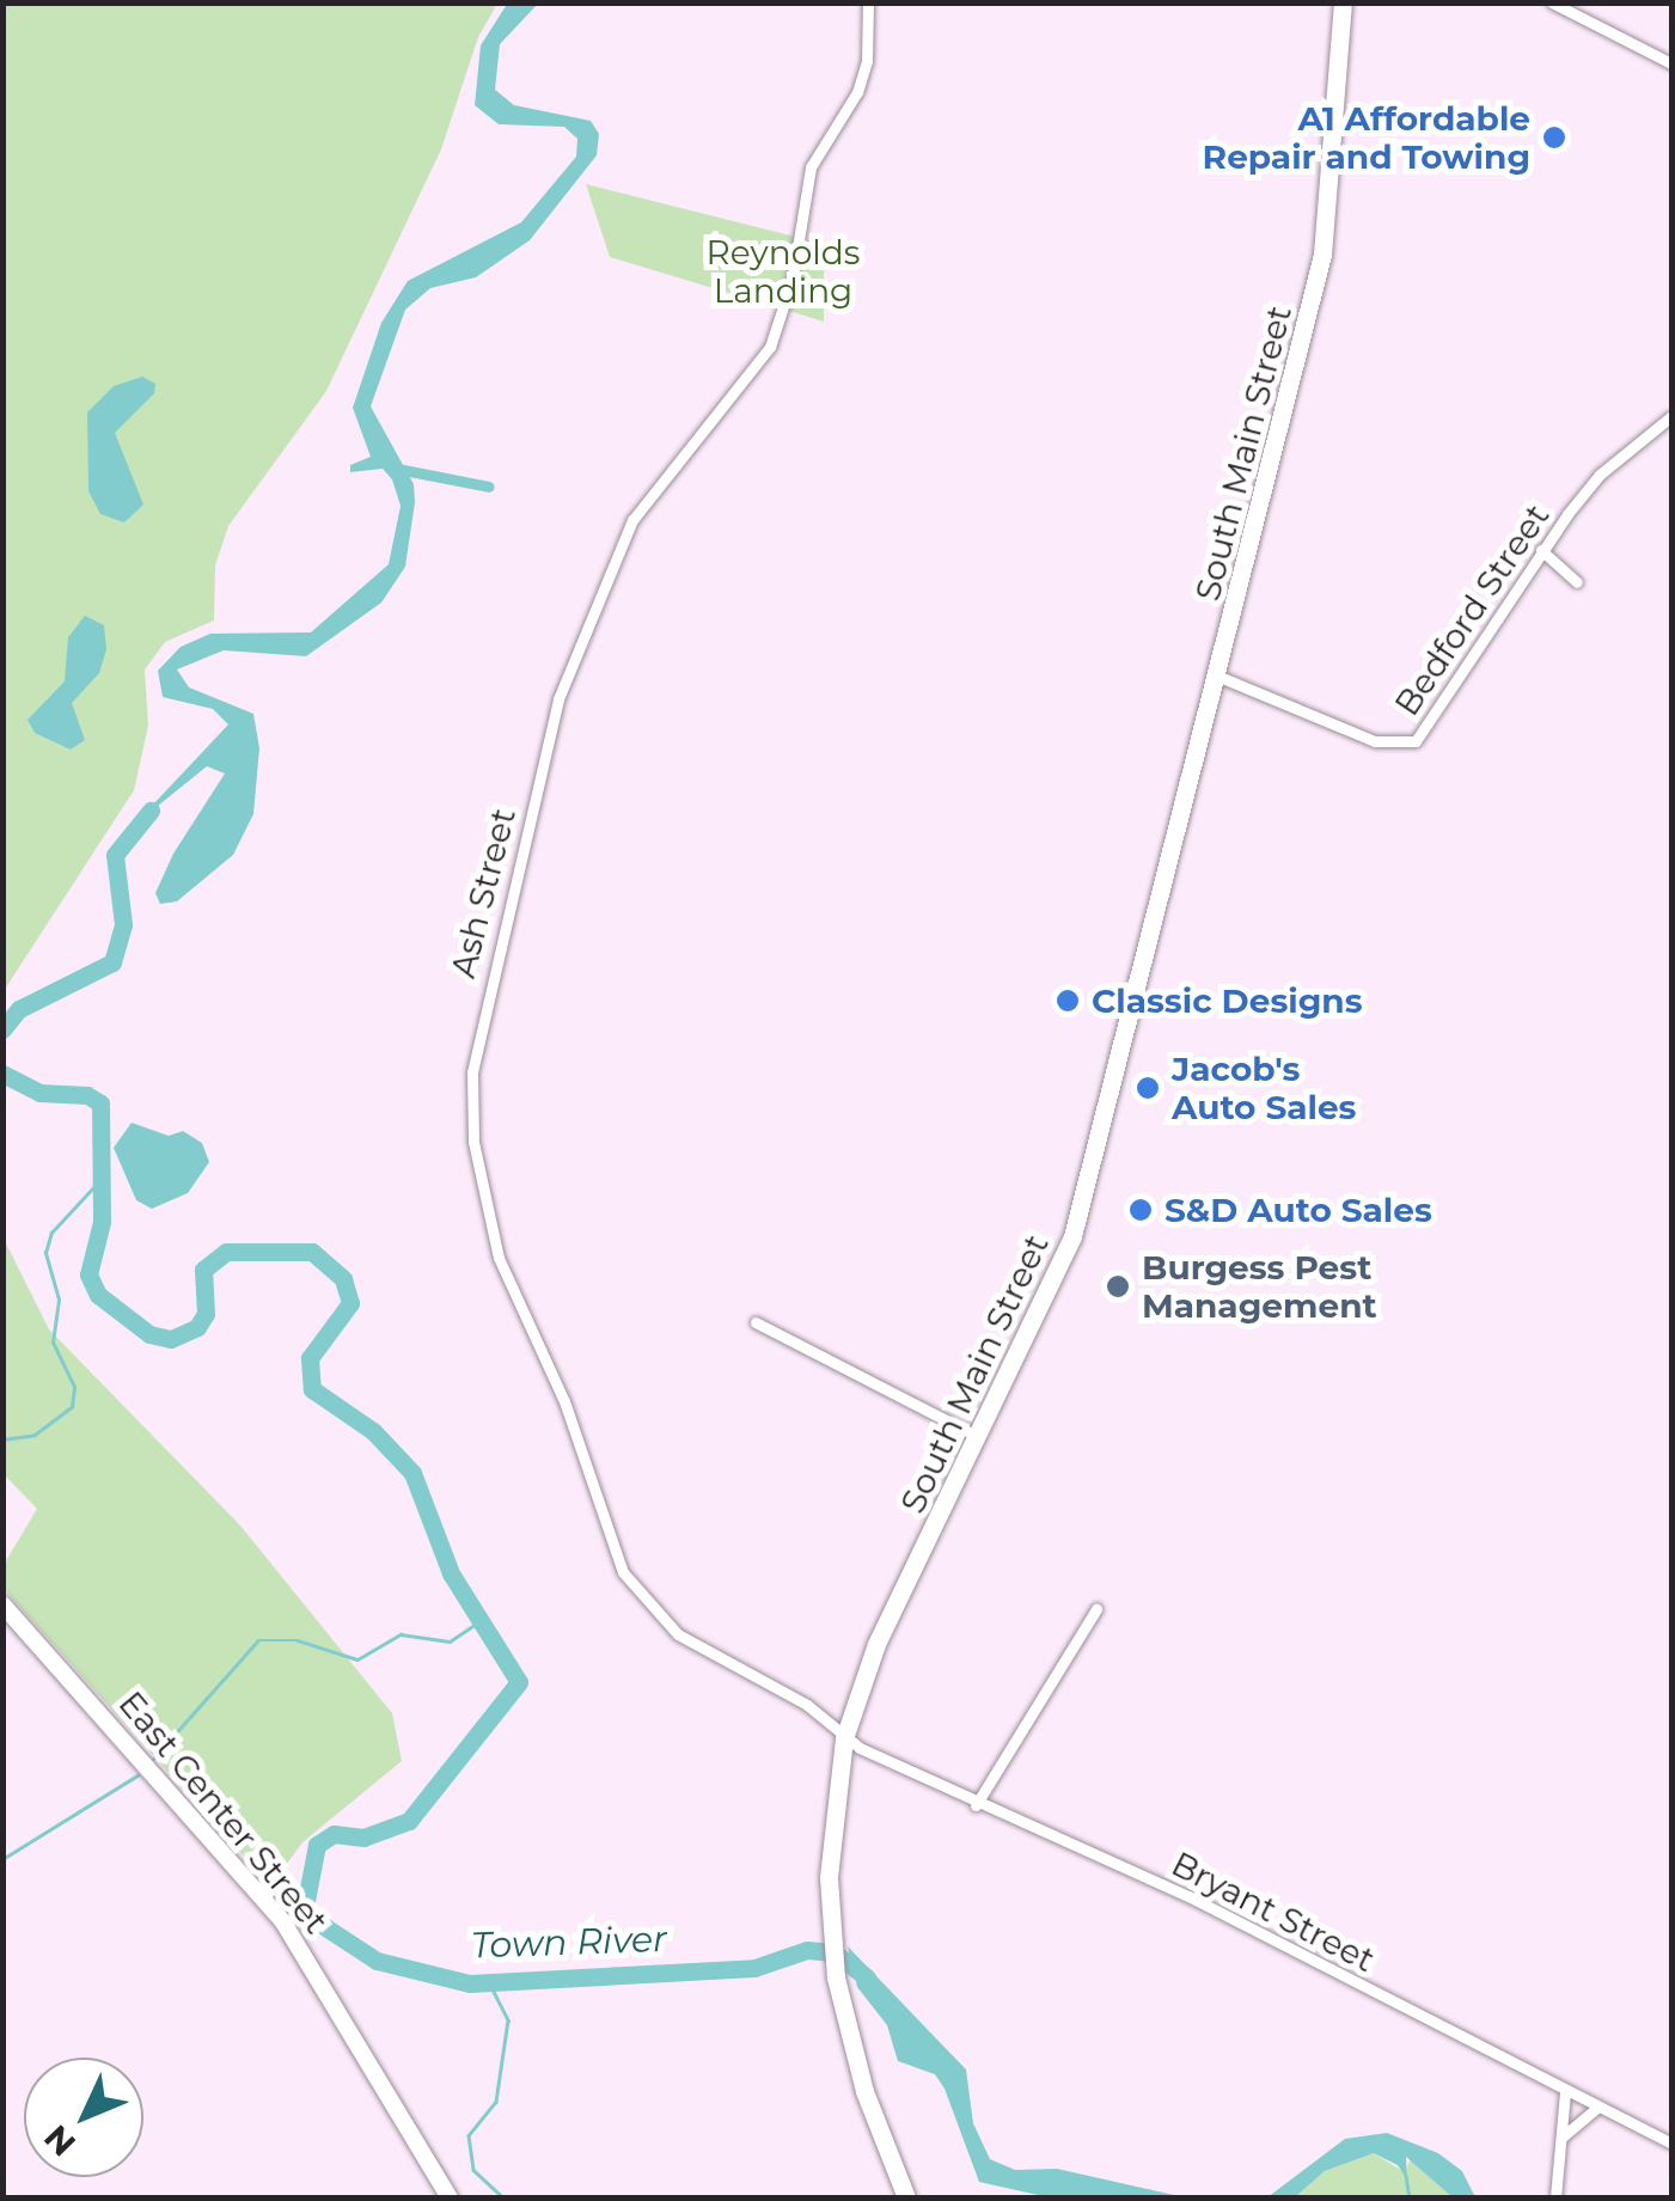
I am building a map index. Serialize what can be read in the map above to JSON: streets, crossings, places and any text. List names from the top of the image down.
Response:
{
  "streets": {
    "main road": ["South Main Street", "East Center Street"],
    "street": ["Bedford Street", "Ash Street", "Bryant Street"]
  },
  "crossings": [
    ["South Main Street", "Bedford Street"],
    ["South Main Street", "Ash Street"],
    ["South Main Street", "Bryant Street"],
    ["Ash Street", "Bryant Street"]
  ],
  "water": ["Town River"],
  "parks": ["Reynolds Landing"],
  "places": [
    "A1 Affordable Repair and Towing",
    "Classic Designs",
    "Jacob's Auto Sales",
    "S&D Auto Sales",
    "Burgess Pest Management"
  ],
  "north": "bottom left"
}
